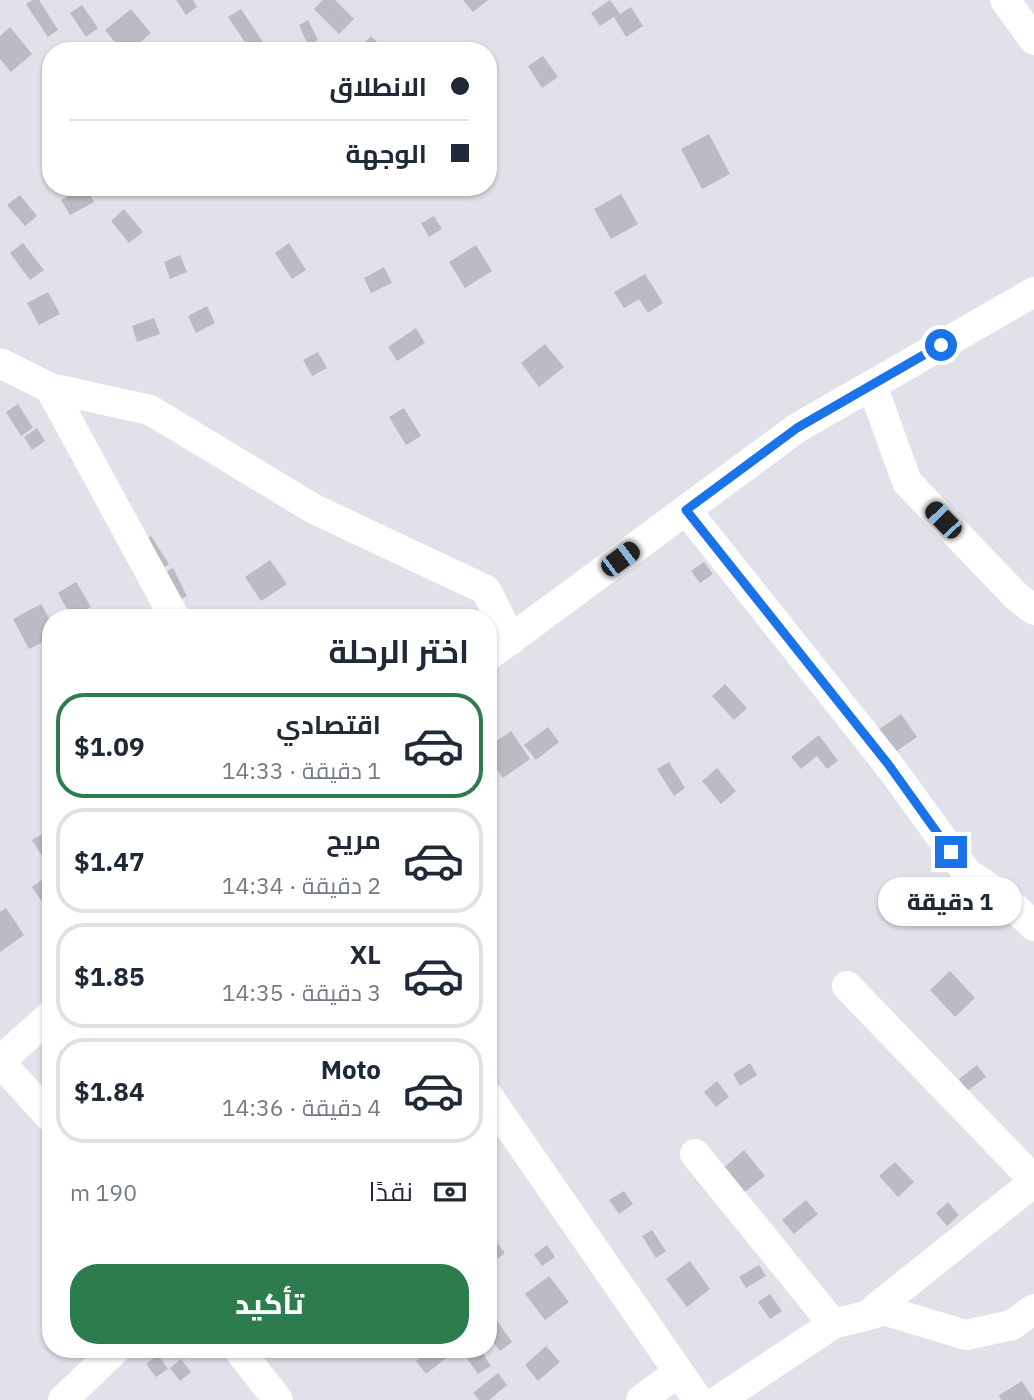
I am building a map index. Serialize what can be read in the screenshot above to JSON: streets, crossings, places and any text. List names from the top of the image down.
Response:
{
  "page": {
    "banner": ["الانطلاق", "الوجهة"],
    "heading": "اختر الرحلة",
    "list": [
      {
        "name": "اقتصادي",
        "note": "1 دقيقة · 14:33",
        "value": "$1.09"
      },
      {
        "name": "مريح",
        "note": "2 دقيقة · 14:34",
        "value": "$1.47"
      },
      {
        "name": "XL",
        "note": "3 دقيقة · 14:35",
        "value": "$1.85"
      },
      {
        "name": "Moto",
        "note": "4 دقيقة · 14:36",
        "value": "$1.84"
      }
    ],
    "bubble": "1 دقيقة",
    "pay": ["نقدًا", "190 m"],
    "buttons": "تأكيد"
  }
}
